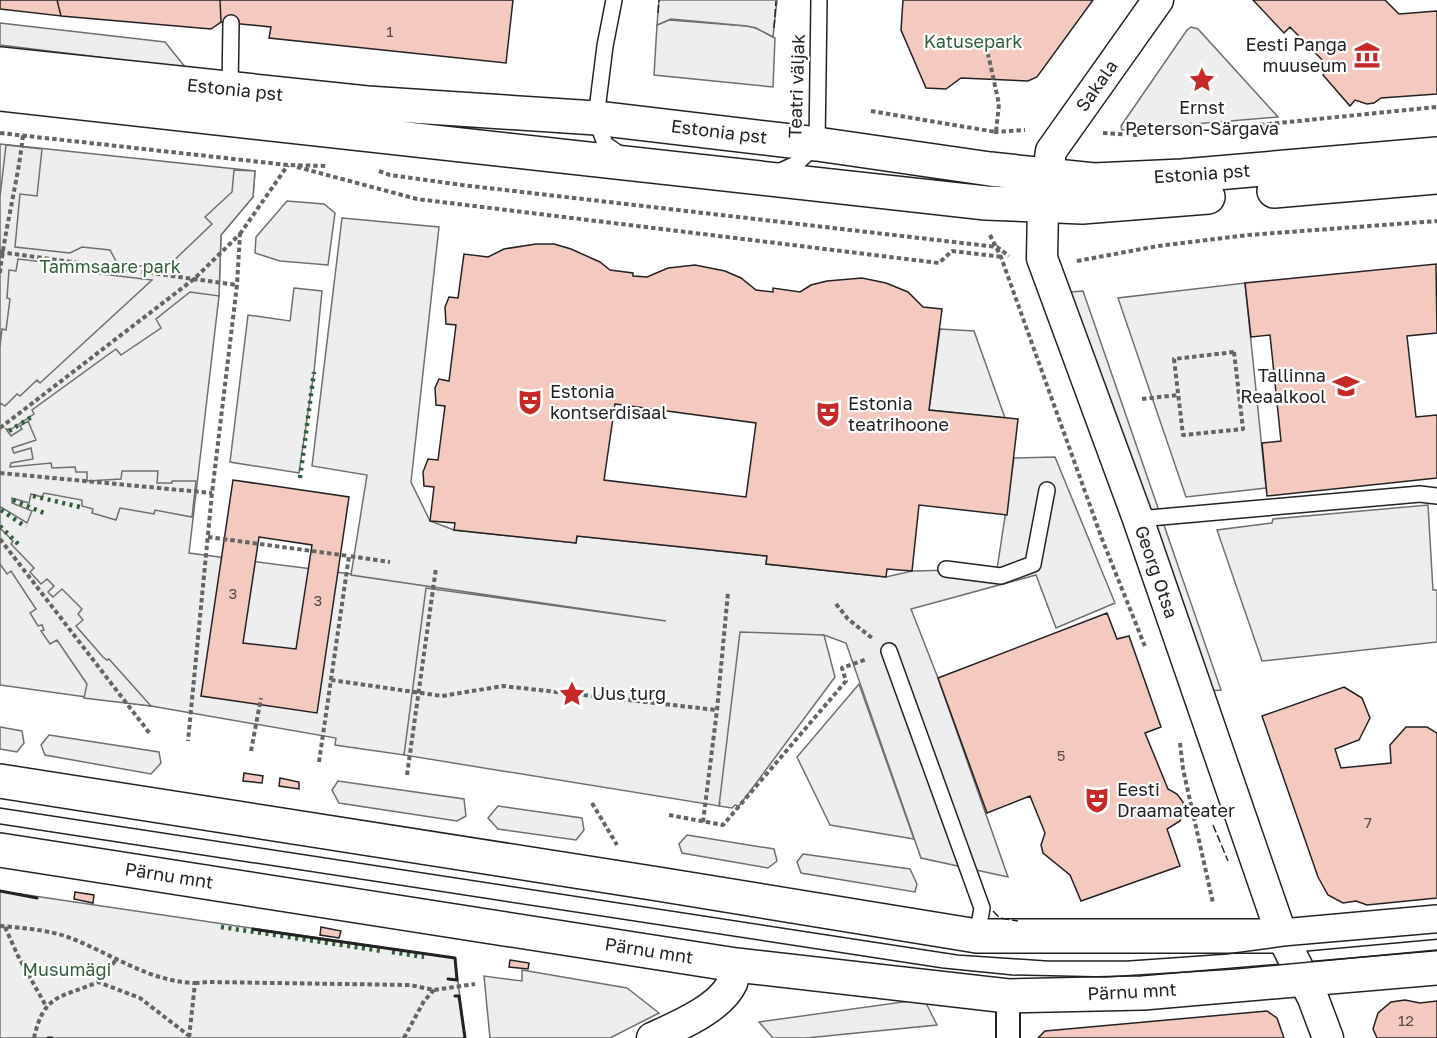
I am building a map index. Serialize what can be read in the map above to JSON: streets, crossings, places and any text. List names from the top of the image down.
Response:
{
  "streets": {
    "main road": ["Estonia pst", "Pärnu mnt"],
    "street": ["Sakala", "Georg Otsa"],
    "lane": ["Teatri väljak"]
  },
  "crossings": [
    ["Teatri väljak", "Estonia pst"],
    ["Sakala", "Estonia pst"],
    ["Sakala", "Georg Otsa"],
    ["Estonia pst", "Georg Otsa"]
  ],
  "parks": ["Katusepark", "Tammsaare park", "Musumägi"],
  "places": {
    "museum": ["Eesti Panga muuseum"],
    "place": ["Ernst Peterson-Särgava", "Uus turg"],
    "school or university": ["Tallinna Reaalkool"],
    "theatre": ["Estonia kontserdisaal", "Estonia teatrihoone", "Eesti Draamateater"]
  },
  "house_numbers": [
    "1",
    "3",
    "3",
    "5",
    "7",
    "12"
  ]
}
